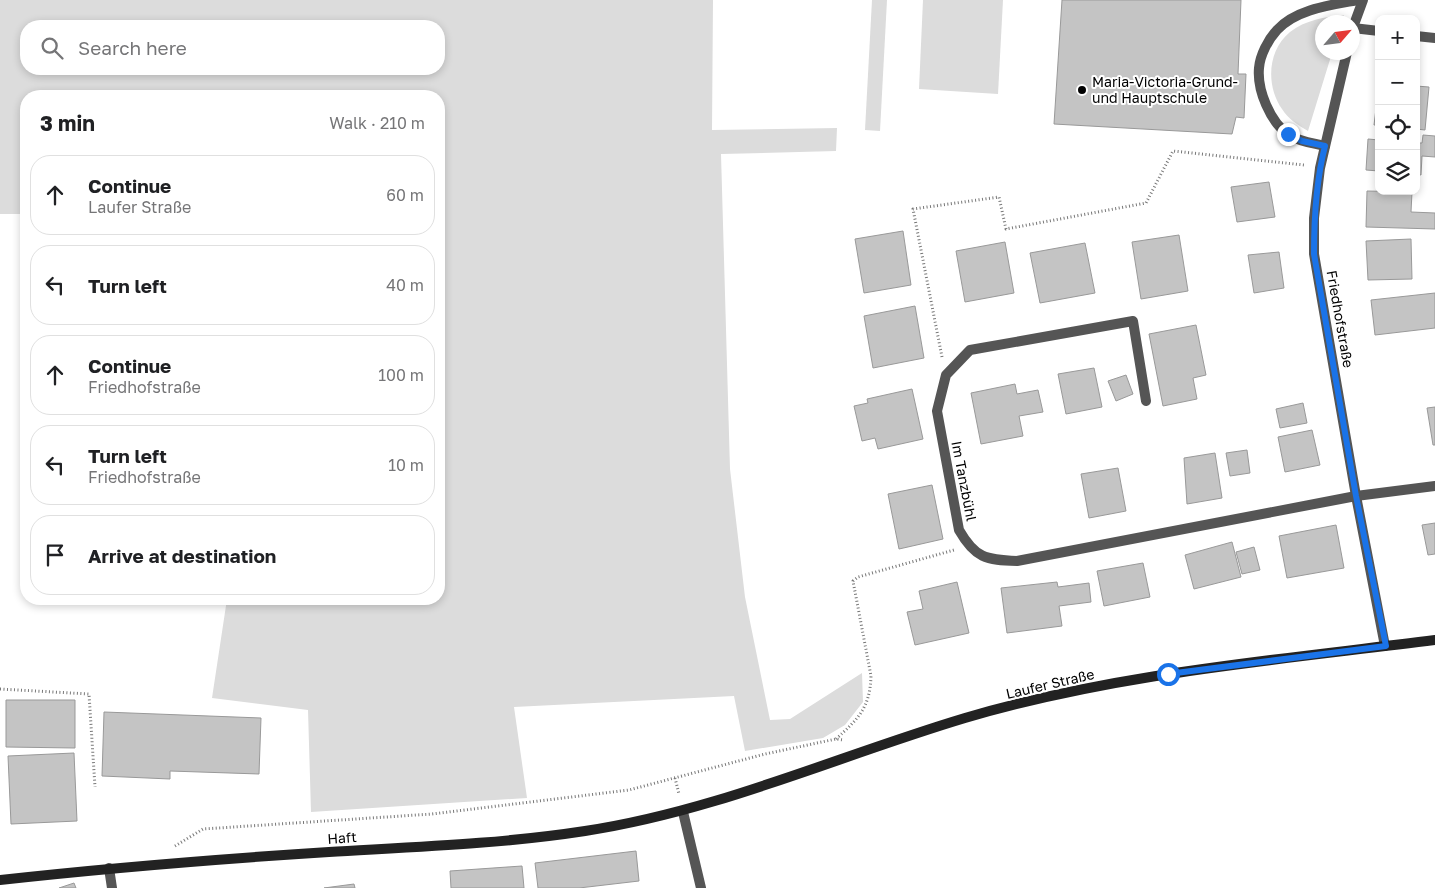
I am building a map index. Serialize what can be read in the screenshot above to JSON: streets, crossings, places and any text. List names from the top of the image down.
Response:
{
  "streets": {
    "main road": ["Laufer Straße", "Haft"],
    "street": ["Friedhofstraße", "Im Tanzbühl"]
  },
  "crossings": [
    ["Friedhofstraße", "Im Tanzbühl"],
    ["Friedhofstraße", "Laufer Straße"],
    ["Laufer Straße", "Haft"]
  ],
  "places": ["Maria-Victoria-Grund- und Hauptschule"],
  "north": "top right",
  "page": {
    "map_buttons": ["+", "−"],
    "search": "Search here",
    "heading": ["3 min", "Walk · 210 m"],
    "list": [
      ["Continue", "Laufer Straße", "60 m"],
      ["Turn left", "40 m"],
      ["Continue", "Friedhofstraße", "100 m"],
      ["Turn left", "Friedhofstraße", "10 m"],
      "Arrive at destination"
    ]
  }
}
